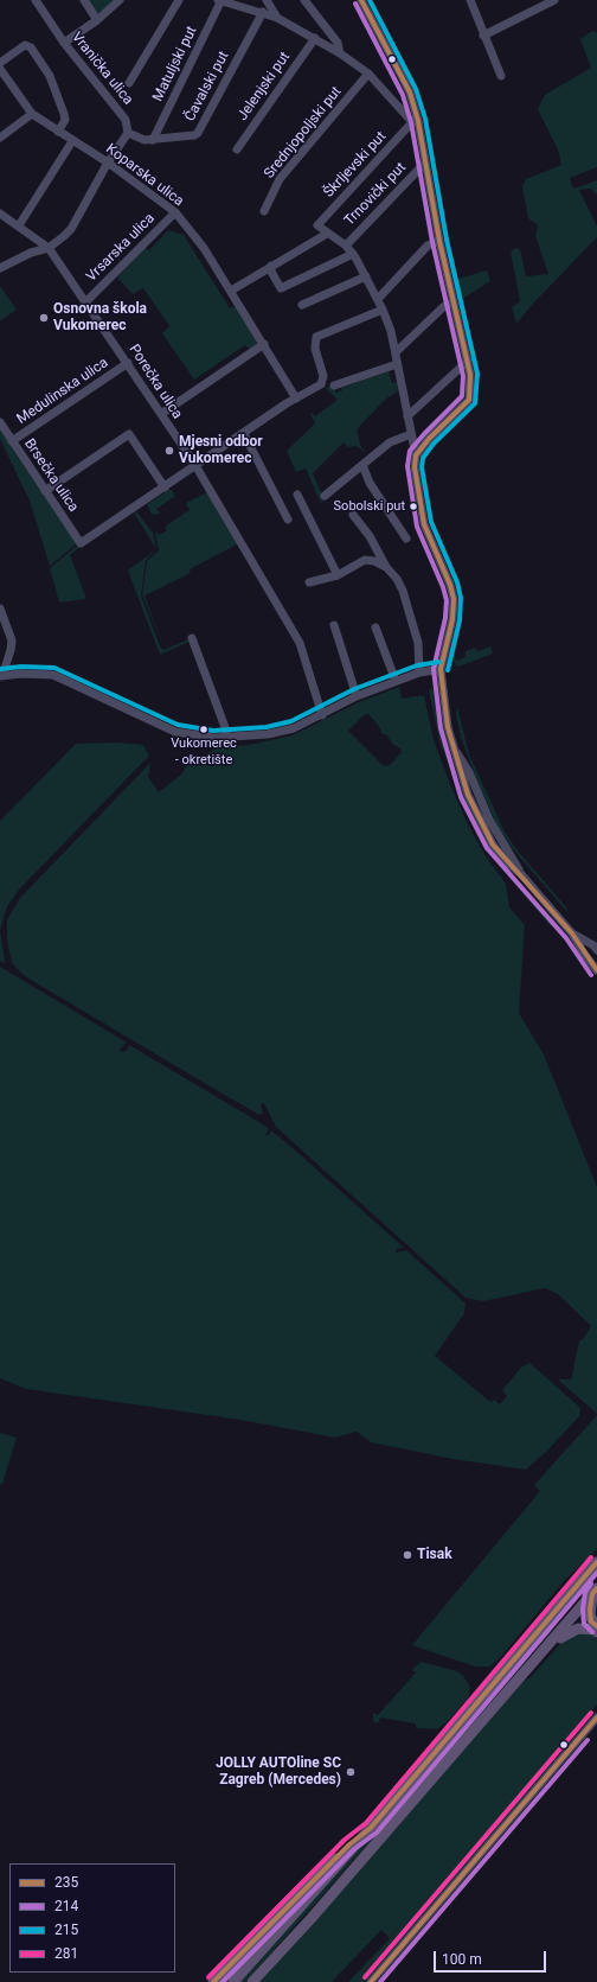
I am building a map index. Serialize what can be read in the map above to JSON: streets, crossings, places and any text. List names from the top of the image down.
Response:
{
  "streets": {
    "street": [
      "Matuljski put",
      "Vranička ulica",
      "Čavalski put",
      "Jelenjski put",
      "Srednjopoljski put",
      "Škrljevski put",
      "Koparska ulica",
      "Trnovički put",
      "Vrsarska ulica",
      "Porečka ulica",
      "Medulinska ulica",
      "Brsečka ulica"
    ]
  },
  "crossings": [
    ["Matuljski put", "Čavalski put"],
    ["Koparska ulica", "Vrsarska ulica"],
    ["Vrsarska ulica", "Porečka ulica"],
    ["Porečka ulica", "Medulinska ulica"],
    ["Medulinska ulica", "Brsečka ulica"]
  ],
  "places": [
    "Osnovna škola Vukomerec",
    "Mjesni odbor Vukomerec",
    "Sobolski put",
    "Vukomerec - okretište",
    "Tisak",
    "JOLLY AUTOline SC Zagreb (Mercedes)"
  ],
  "lines": [
    "transit line 235",
    "transit line 215",
    "transit line 214",
    "transit line 281"
  ],
  "legend": [
    "235",
    "214",
    "215",
    "281"
  ],
  "scale_bar": "100 m"
}
